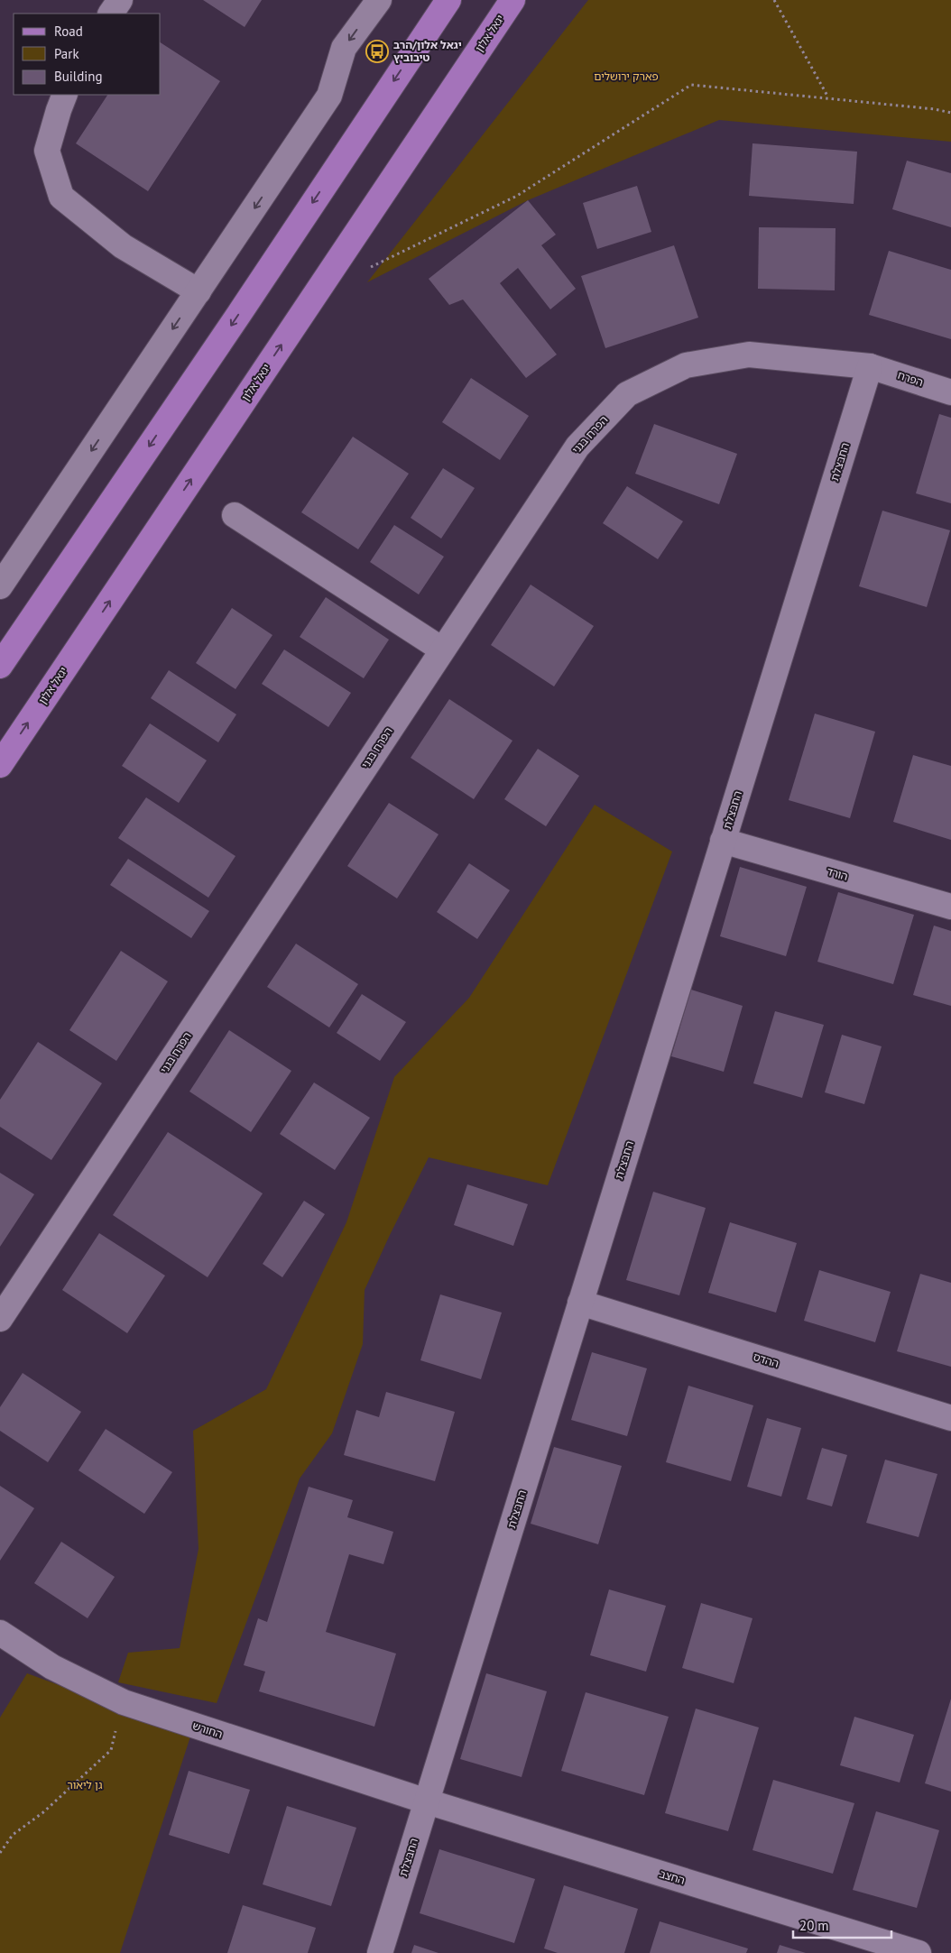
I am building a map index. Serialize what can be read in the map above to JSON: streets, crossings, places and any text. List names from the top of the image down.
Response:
{
  "streets": {
    "main road": ["יגאל אלון"],
    "street": [
      "הפרח",
      "הפרח בגני",
      "החבצלת",
      "הורד",
      "ההדס",
      "החורש",
      "החצב"
    ]
  },
  "crossings": [
    ["הפרח", "הפרח בגני"],
    ["הפרח", "החבצלת"],
    ["הפרח בגני", "החבצלת"],
    ["החבצלת", "הורד"],
    ["החבצלת", "ההדס"],
    ["החבצלת", "החורש"],
    ["החבצלת", "החצב"],
    ["החורש", "החצב"]
  ],
  "parks": ["פארק ירושלים", "גן ליאור"],
  "places": {
    "bus stop": ["יגאל אלון/הרב טיבוביץ"]
  },
  "legend": ["Road", "Park", "Building"],
  "scale_bar": "20 m"
}
